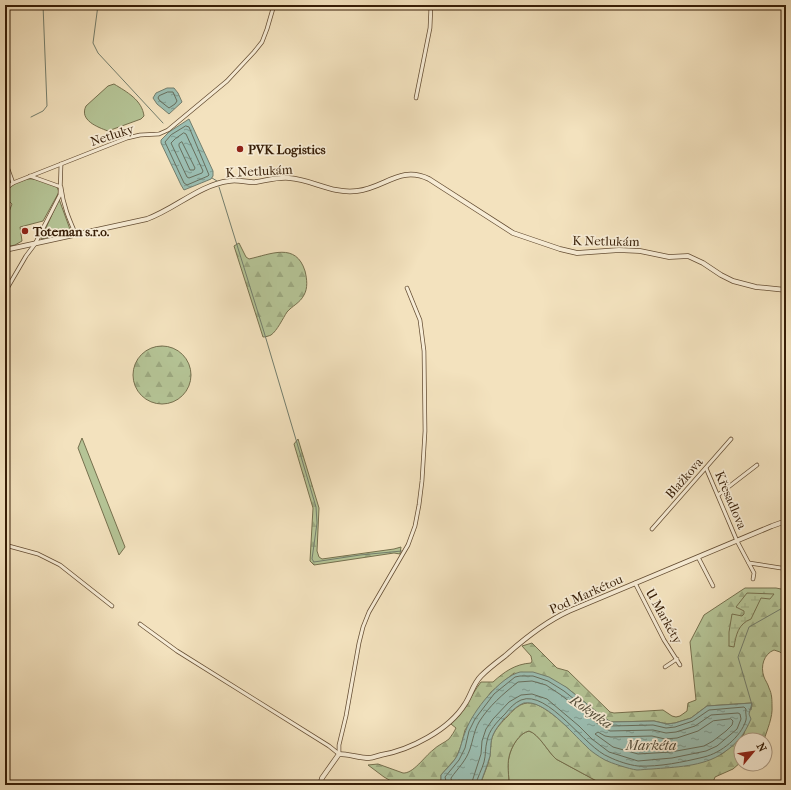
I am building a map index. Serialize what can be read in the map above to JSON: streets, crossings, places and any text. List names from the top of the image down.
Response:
{
  "streets": {
    "street": [
      "Netluky",
      "K Netlukám",
      "Blažkova",
      "Křesadlova",
      "Pod Markétou",
      "U Markéty"
    ]
  },
  "crossings": [
    ["Blažkova", "Křesadlova"],
    ["Křesadlova", "Pod Markétou"],
    ["Pod Markétou", "U Markéty"]
  ],
  "water": ["Rokytka", "Markéta"],
  "places": ["PVK Logistics", "Toteman s.r.o."],
  "north": "top right"
}
